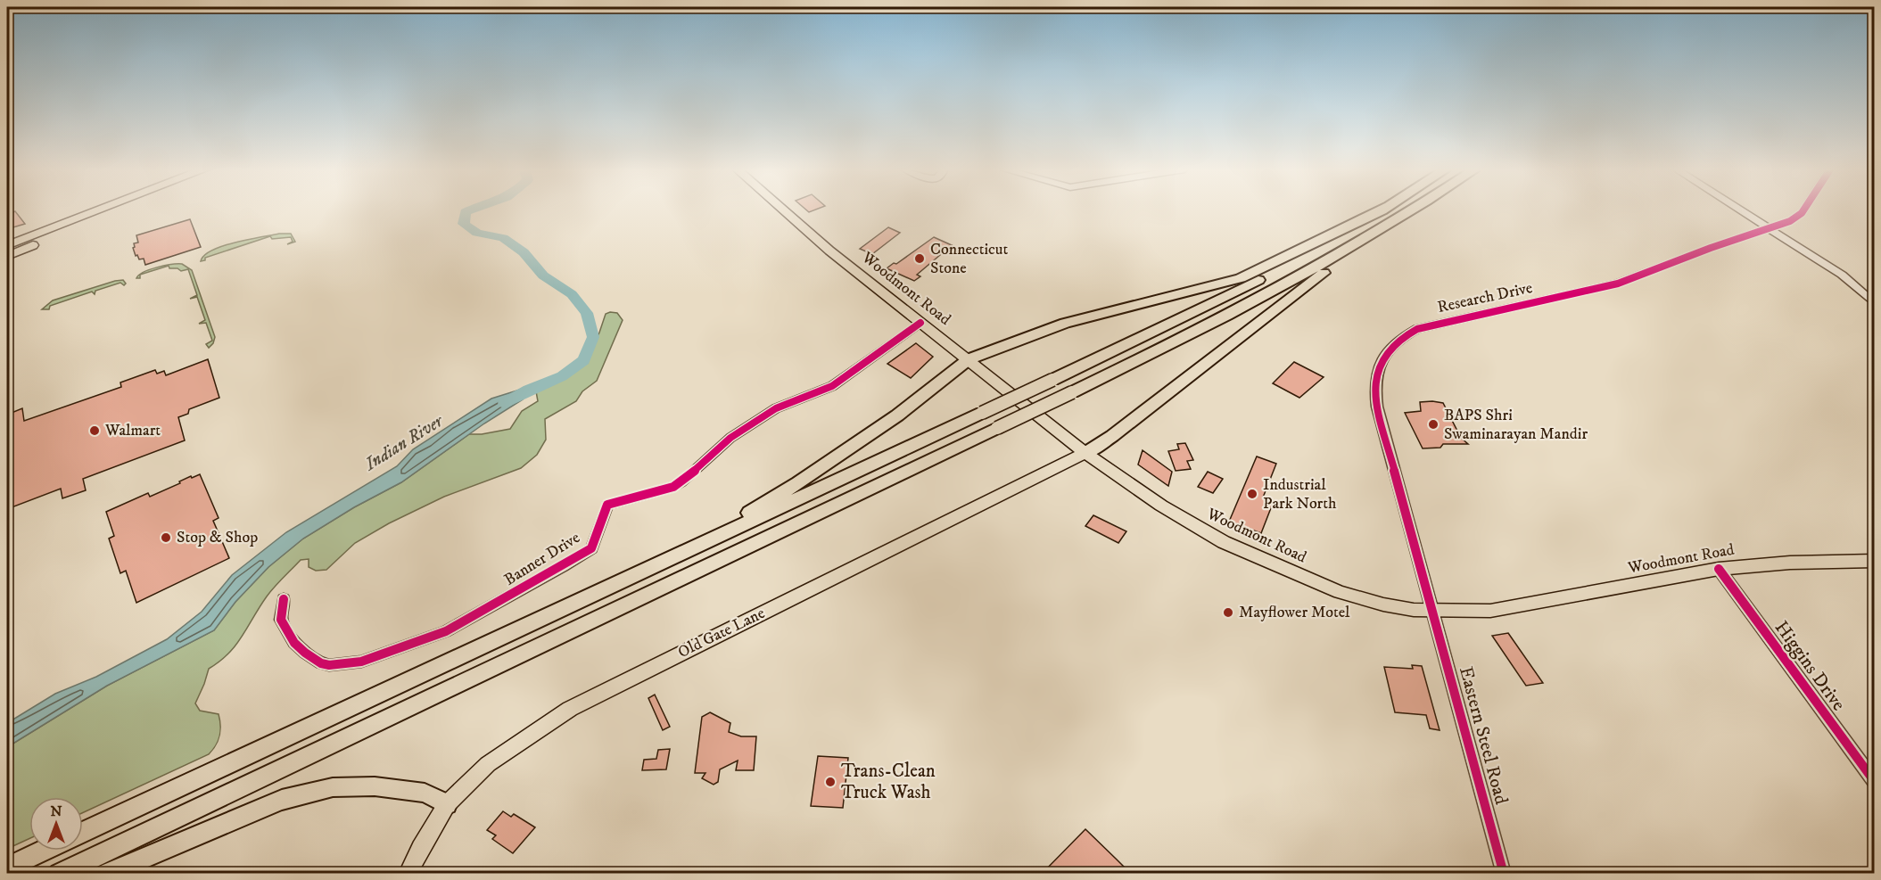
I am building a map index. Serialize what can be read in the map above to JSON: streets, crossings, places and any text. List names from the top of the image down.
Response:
{
  "streets": {
    "main road": ["Woodmont Road", "Old Gate Lane"],
    "street": [
      "Research Drive",
      "Banner Drive",
      "Higgins Drive",
      "Eastern Steel Road"
    ]
  },
  "crossings": [
    ["Woodmont Road", "Research Drive"],
    ["Woodmont Road", "Banner Drive"],
    ["Woodmont Road", "Old Gate Lane"],
    ["Woodmont Road", "Higgins Drive"],
    ["Woodmont Road", "Eastern Steel Road"],
    ["Research Drive", "Eastern Steel Road"]
  ],
  "water": ["Indian River"],
  "places": [
    "Connecticut Stone",
    "BAPS Shri Swaminarayan Mandir",
    "Walmart",
    "Industrial Park North",
    "Stop & Shop",
    "Mayflower Motel",
    "Trans-Clean Truck Wash"
  ],
  "north": "top"
}
